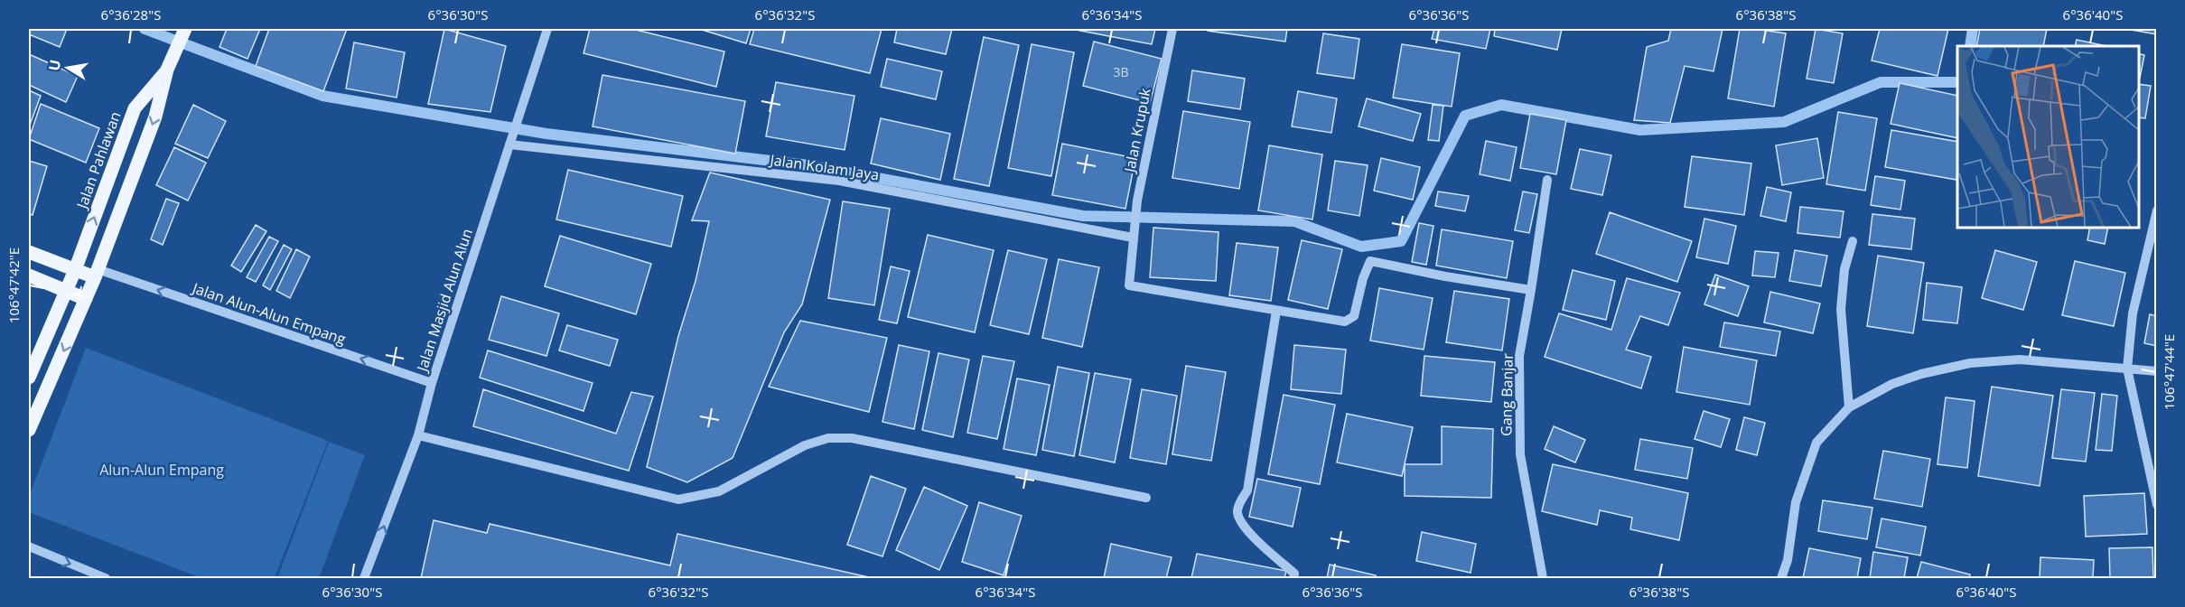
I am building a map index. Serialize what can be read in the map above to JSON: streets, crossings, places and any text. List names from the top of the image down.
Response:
{
  "streets": {
    "main road": ["Jalan Pahlawan"],
    "street": [
      "Jalan Krupuk",
      "Jalan Kolam Jaya",
      "Jalan Masjid Alun Alun",
      "Jalan Alun-Alun Empang",
      "Gang Banjar"
    ]
  },
  "crossings": [
    ["Jalan Krupuk", "Jalan Kolam Jaya"],
    ["Jalan Pahlawan", "Jalan Alun-Alun Empang"],
    ["Jalan Kolam Jaya", "Jalan Masjid Alun Alun"],
    ["Jalan Masjid Alun Alun", "Jalan Alun-Alun Empang"]
  ],
  "one_way": ["Jalan Alun-Alun Empang"],
  "parks": ["Alun-Alun Empang"],
  "house_numbers": ["3B"],
  "north": "left",
  "coordinates": [
    "6°36'28\"S",
    "6°36'30\"S",
    "6°36'32\"S",
    "6°36'34\"S",
    "6°36'36\"S",
    "6°36'38\"S",
    "6°36'40\"S",
    "106°47'42\"E",
    "106°47'44\"E"
  ]
}
